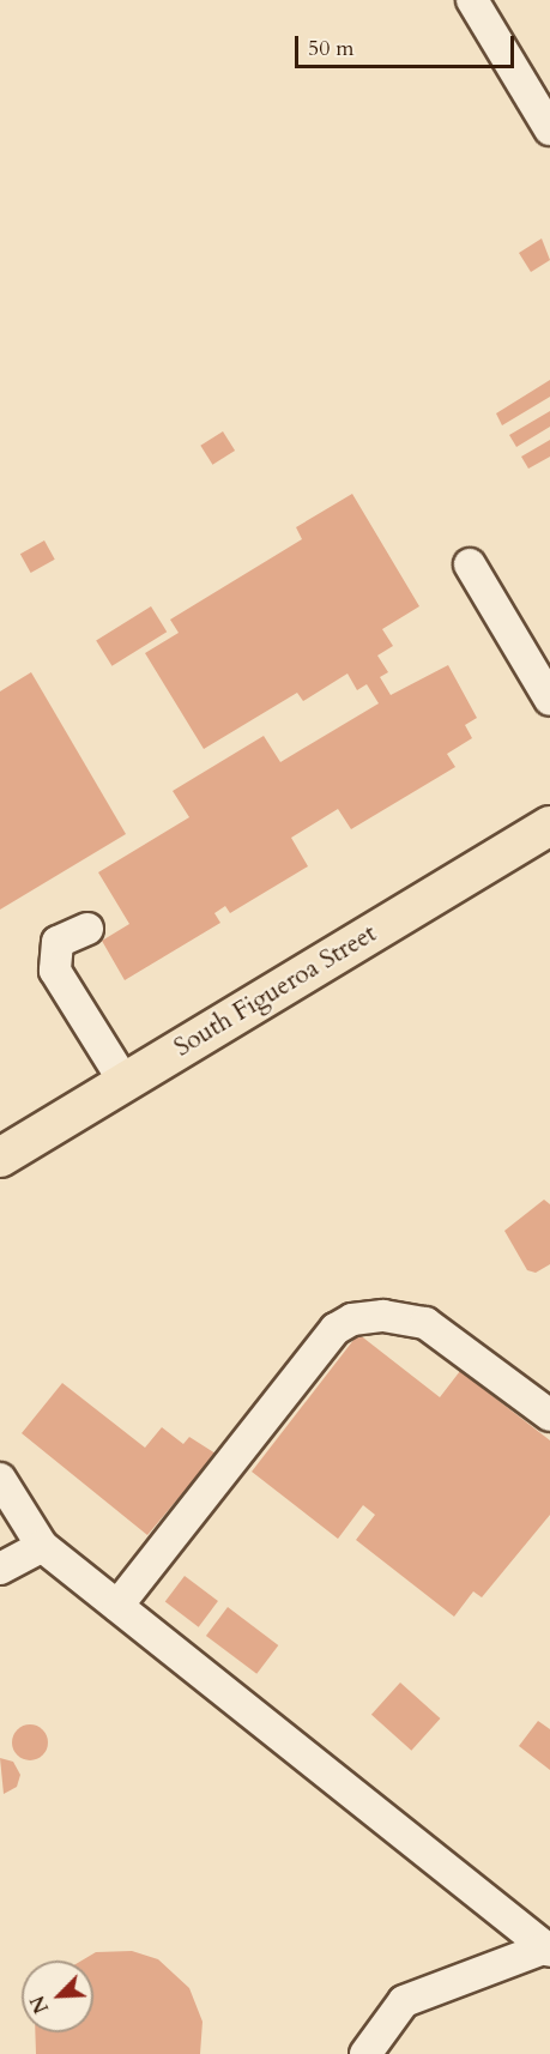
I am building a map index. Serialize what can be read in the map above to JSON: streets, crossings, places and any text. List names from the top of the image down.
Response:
{
  "streets": {
    "main road": ["South Figueroa Street"]
  },
  "scale_bar": "50 m",
  "north": "bottom left"
}
